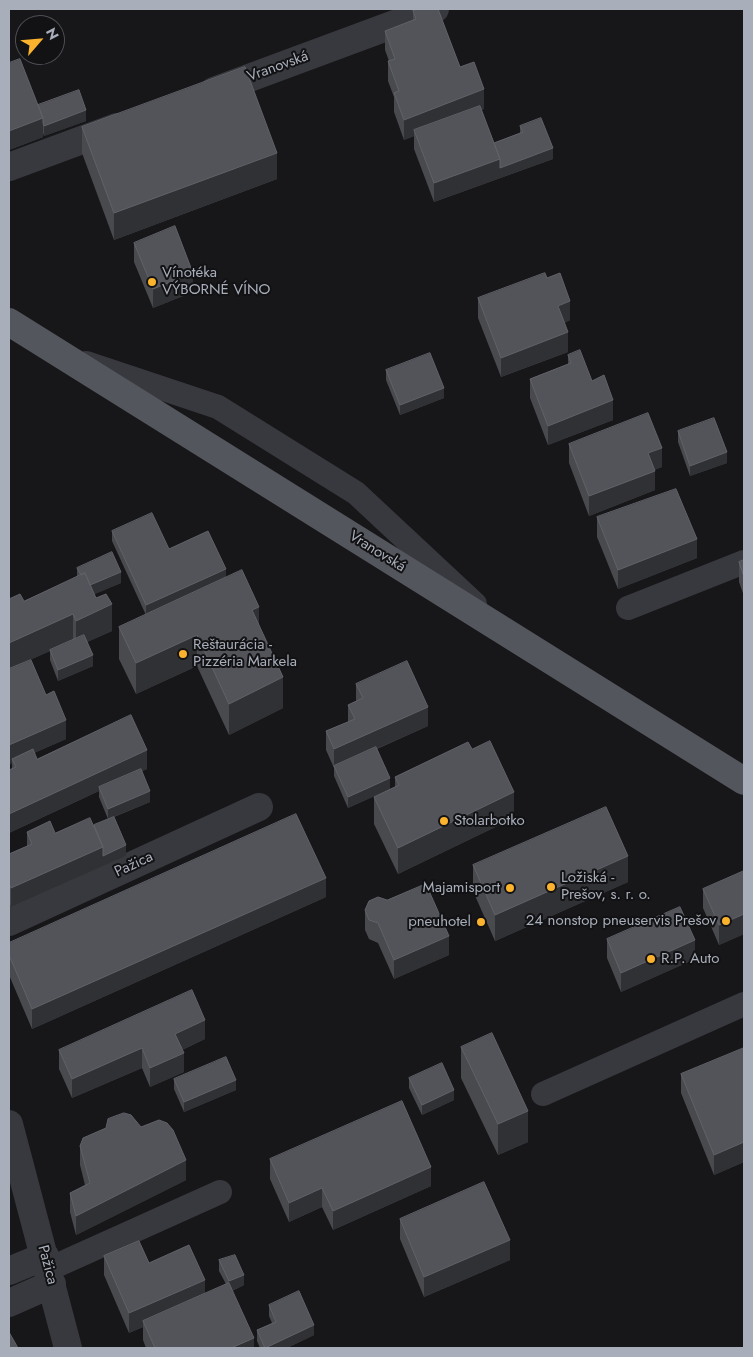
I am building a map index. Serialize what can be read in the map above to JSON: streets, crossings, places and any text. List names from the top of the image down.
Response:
{
  "streets": {
    "main road": ["Vranovská"],
    "street": ["Pažica"]
  },
  "places": [
    "Vínotéka VÝBORNÉ VÍNO",
    "Reštaurácia - Pizzéria Markela",
    "Stolarbotko",
    "Ložiská - Prešov, s. r. o.",
    "Majamisport",
    "24 nonstop pneuservis Prešov",
    "pneuhotel",
    "R.P. Auto"
  ],
  "north": "top right"
}
